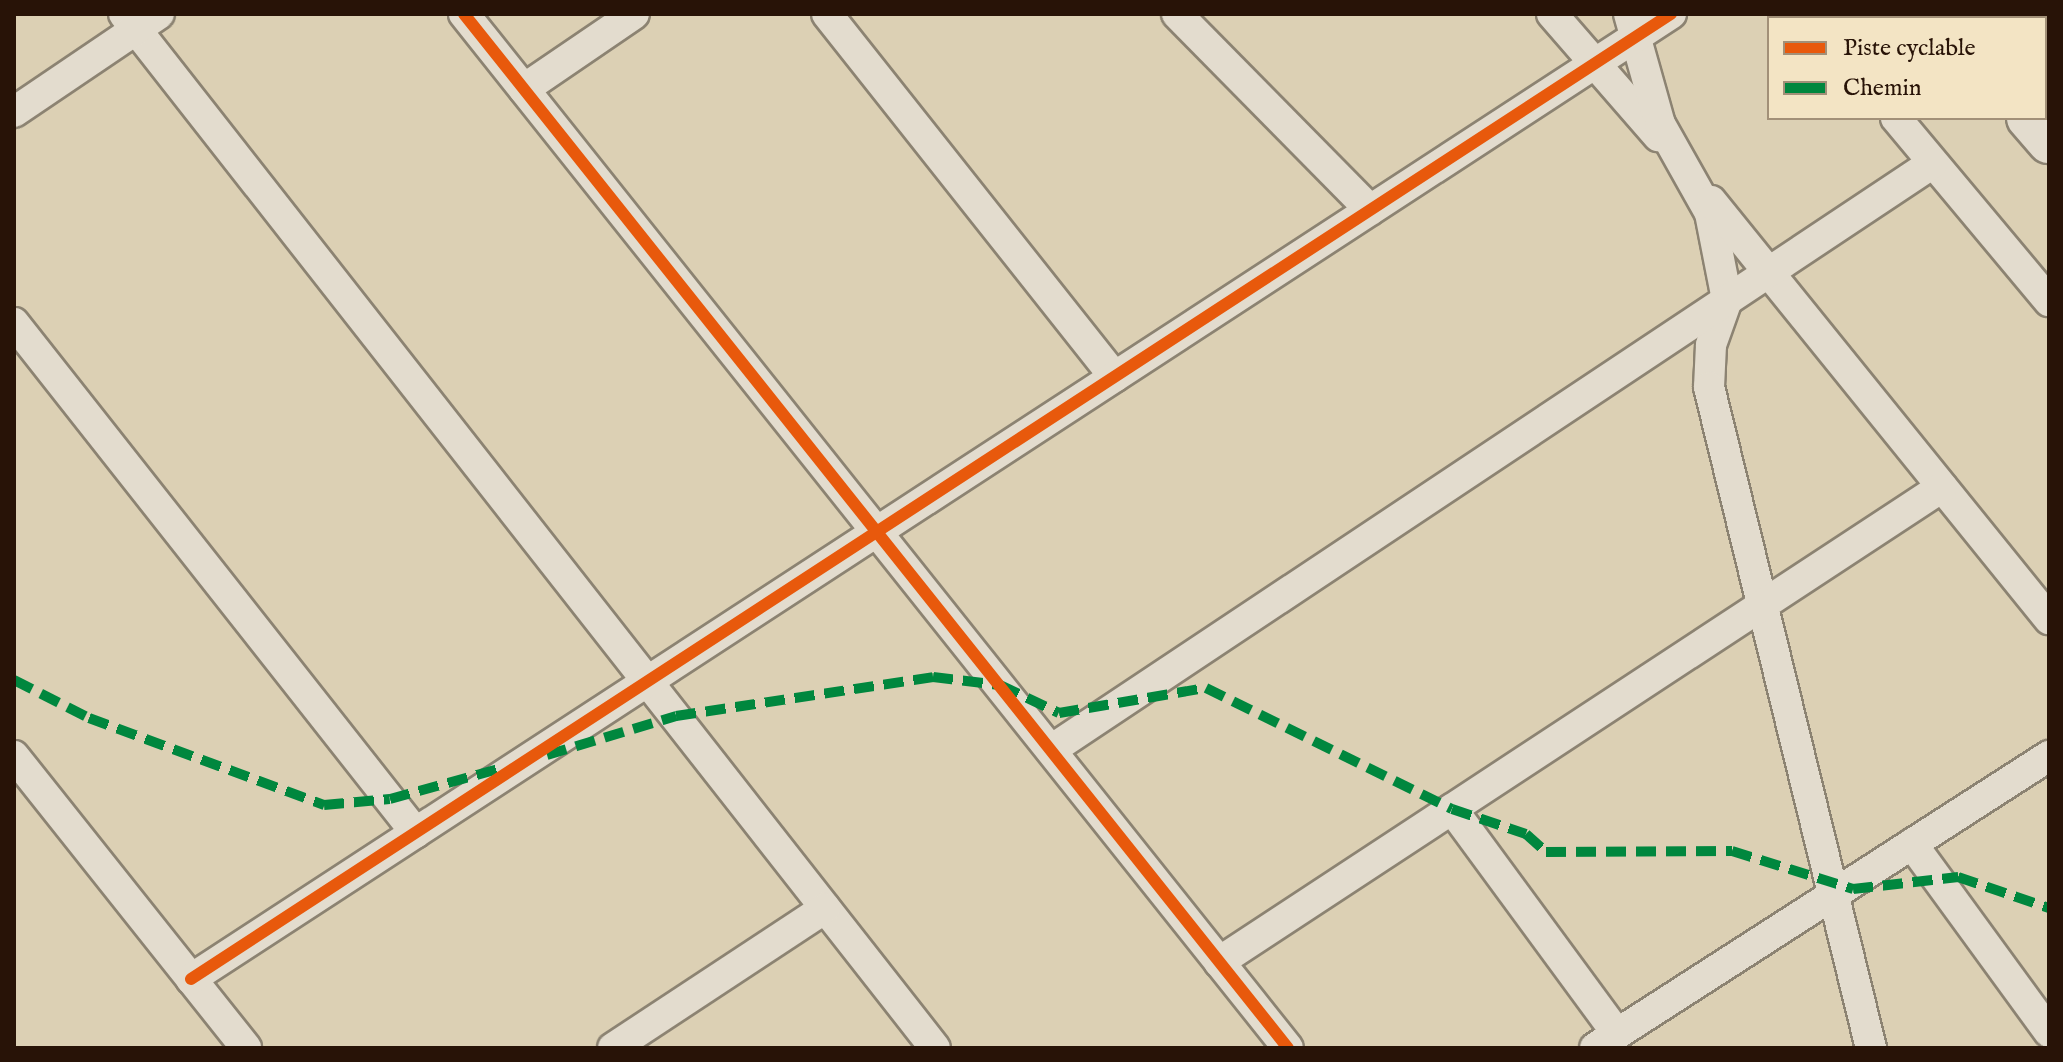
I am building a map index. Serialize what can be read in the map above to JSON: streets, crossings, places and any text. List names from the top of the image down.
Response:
{
  "legend": ["Piste cyclable", "Chemin"]
}
